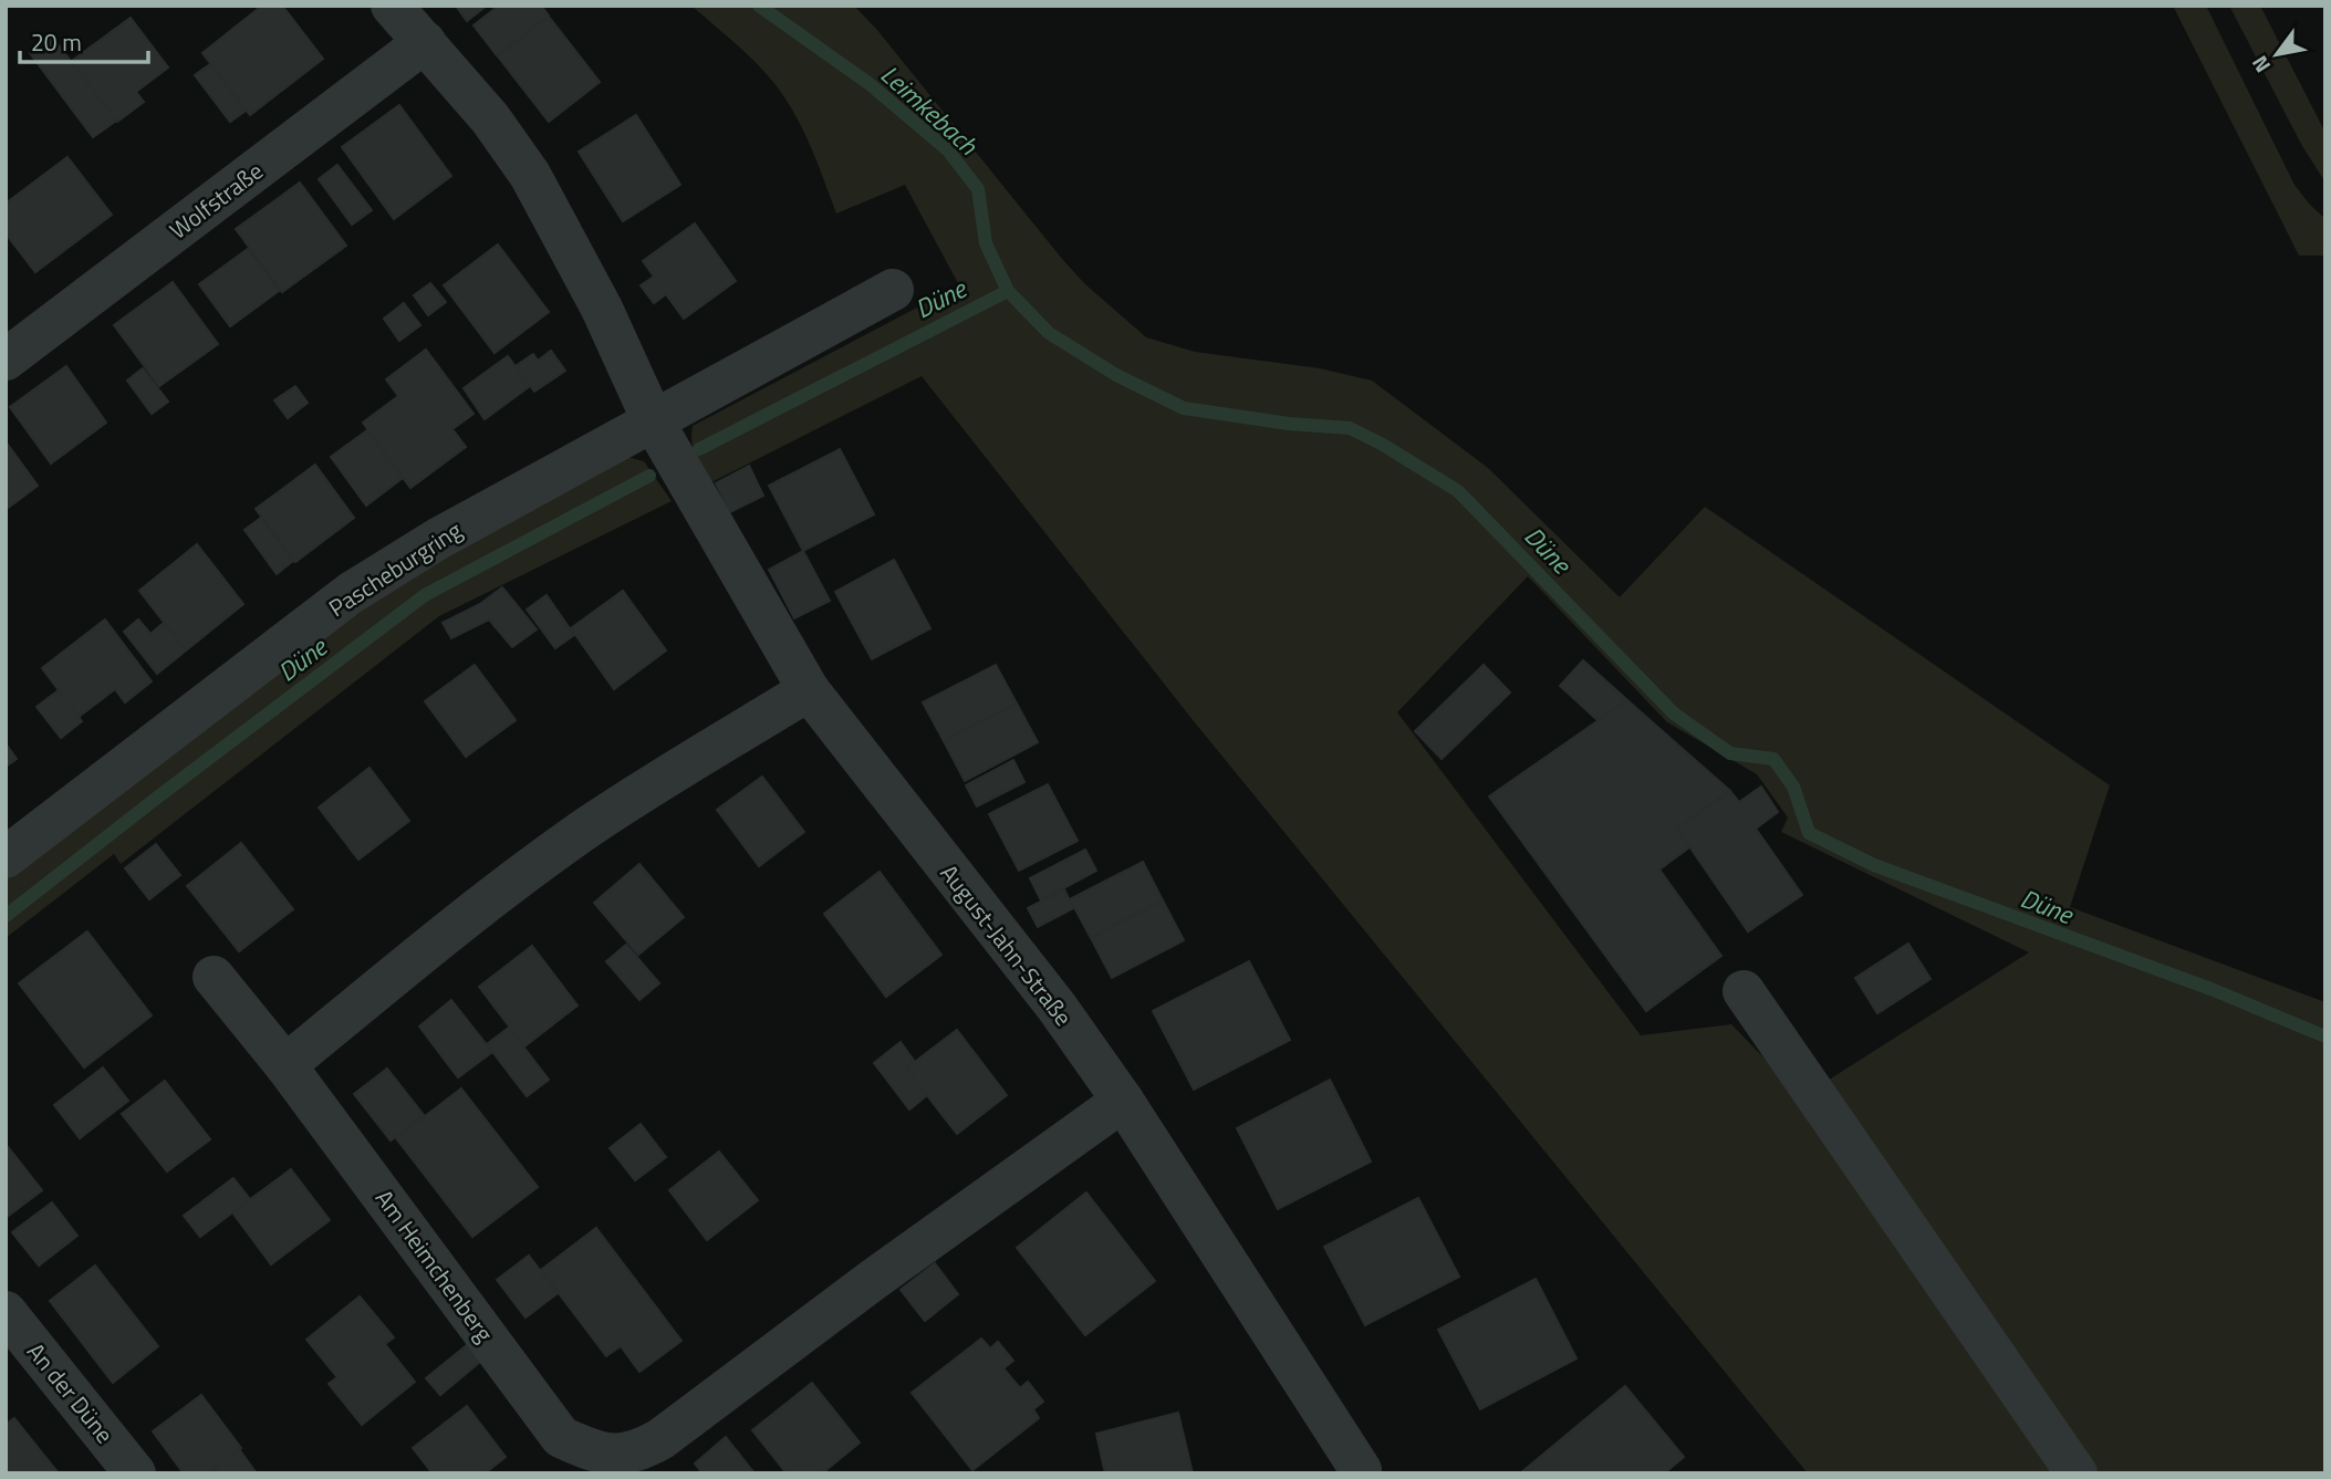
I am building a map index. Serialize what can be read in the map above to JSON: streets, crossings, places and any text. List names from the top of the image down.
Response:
{
  "streets": {
    "street": [
      "Wolfstraße",
      "Pascheburgring",
      "August-Jahn-Straße",
      "Am Heimchenberg",
      "An der Düne"
    ]
  },
  "crossings": [
    ["Pascheburgring", "August-Jahn-Straße"],
    ["August-Jahn-Straße", "Am Heimchenberg"]
  ],
  "water": ["Leimkebach", "Düne"],
  "scale_bar": "20 m",
  "north": "bottom left"
}
